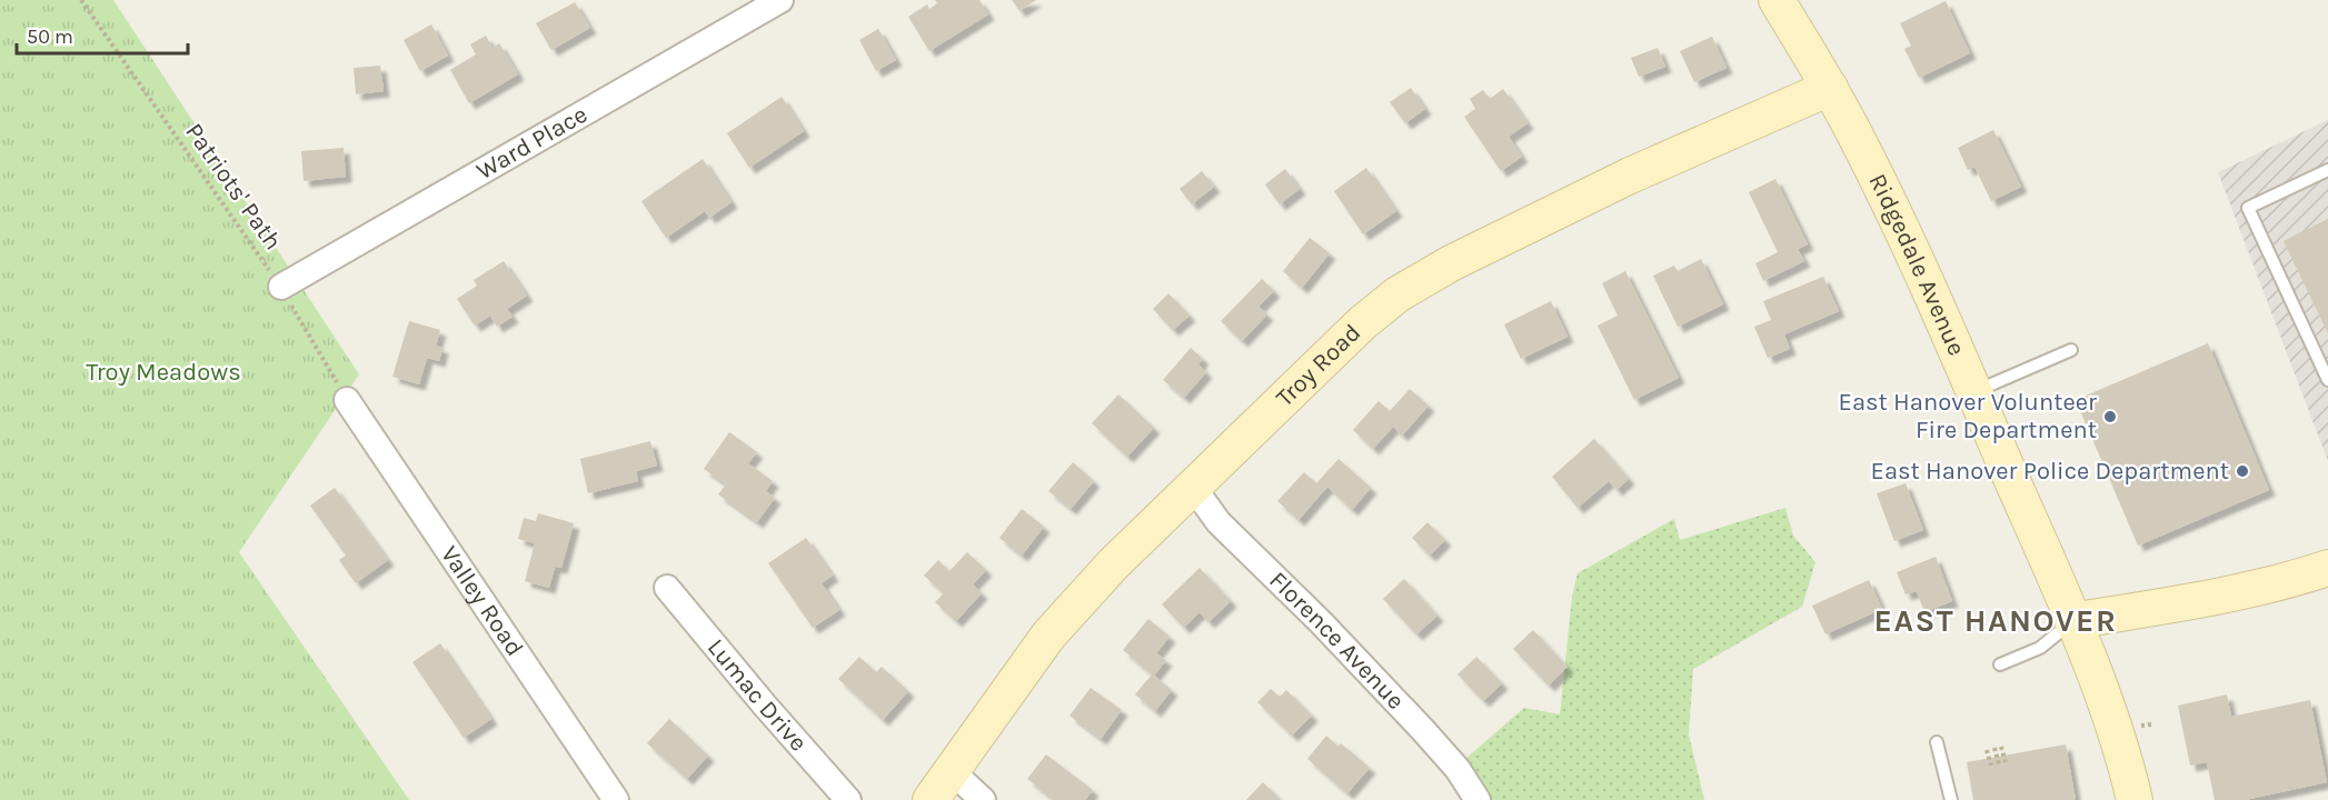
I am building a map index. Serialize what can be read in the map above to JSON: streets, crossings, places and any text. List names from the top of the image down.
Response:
{
  "streets": {
    "street": [
      "Ward Place",
      "Ridgedale Avenue",
      "Troy Road",
      "Valley Road",
      "Florence Avenue",
      "Lumac Drive"
    ],
    "path": ["Patriots' Path"]
  },
  "crossings": [
    ["Ward Place", "Patriots' Path"],
    ["Patriots' Path", "Valley Road"],
    ["Ridgedale Avenue", "Troy Road"],
    ["Troy Road", "Florence Avenue"]
  ],
  "districts": ["EAST HANOVER"],
  "parks": ["Troy Meadows"],
  "places": ["East Hanover Volunteer Fire Department", "East Hanover Police Department"],
  "scale_bar": "50 m"
}
